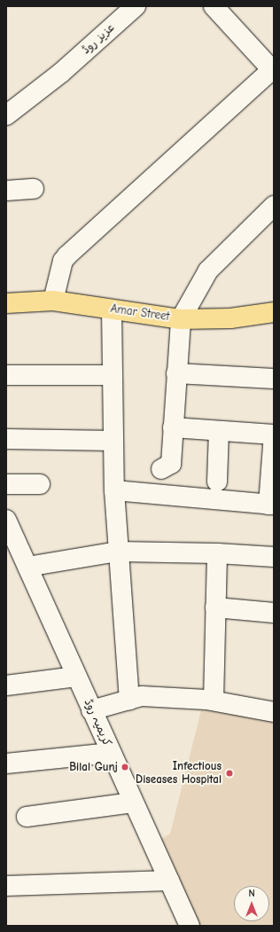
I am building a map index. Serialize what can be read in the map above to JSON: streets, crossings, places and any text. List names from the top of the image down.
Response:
{
  "streets": {
    "main road": ["Amar Street"],
    "street": ["عزیز روڈ", "کریمیہ روڈ"]
  },
  "places": ["Bilal Gunj", "Infectious Diseases Hospital"],
  "north": "top"
}
